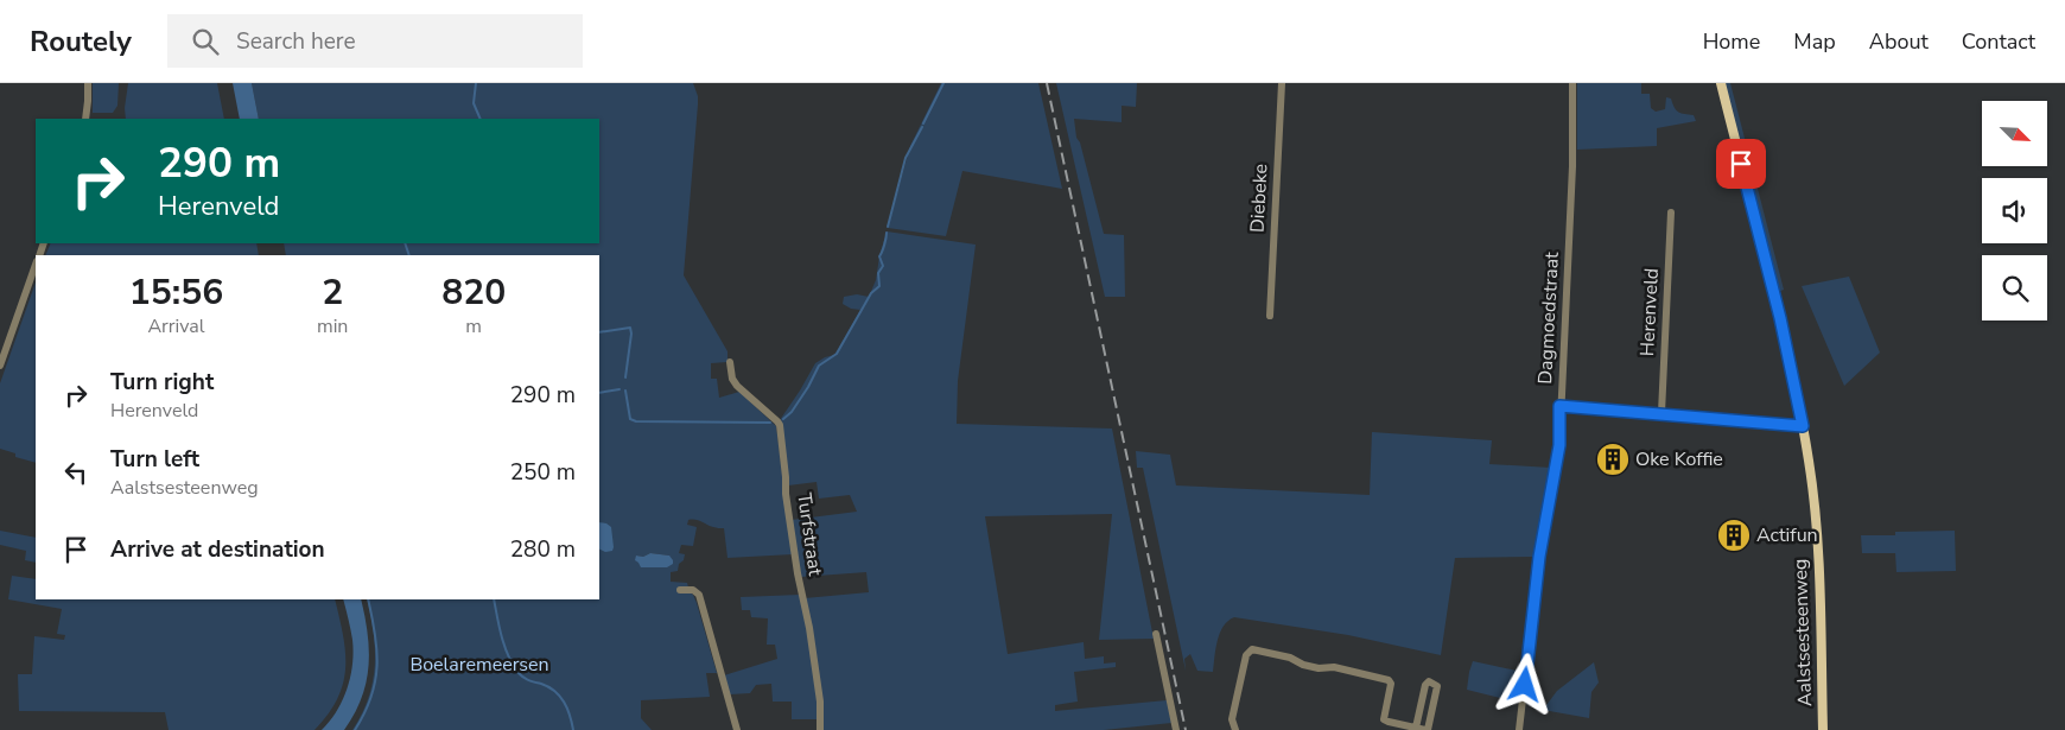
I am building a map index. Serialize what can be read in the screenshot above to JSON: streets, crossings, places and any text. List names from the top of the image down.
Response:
{
  "streets": {
    "main road": ["Aalstsesteenweg"],
    "street": [
      "Diebeke",
      "Herenveld",
      "Dagmoedstraat",
      "Turfstraat"
    ]
  },
  "parks": ["Boelaremeersen"],
  "places": {
    "building": ["Oke Koffie", "Actifun"]
  },
  "north": "bottom right",
  "page": {
    "header": "Routely",
    "search": "Search here",
    "nav": [
      "Home",
      "Map",
      "About",
      "Contact"
    ],
    "turn": ["290 m", "Herenveld"],
    "eta": [
      "15:56",
      "Arrival",
      "2",
      "min",
      "820",
      "m"
    ],
    "list": [
      {
        "name": "Turn right",
        "note": "Herenveld",
        "value": "290 m"
      },
      {
        "name": "Turn left",
        "note": "Aalstsesteenweg",
        "value": "250 m"
      },
      {
        "name": "Arrive at destination",
        "value": "280 m"
      }
    ]
  }
}
